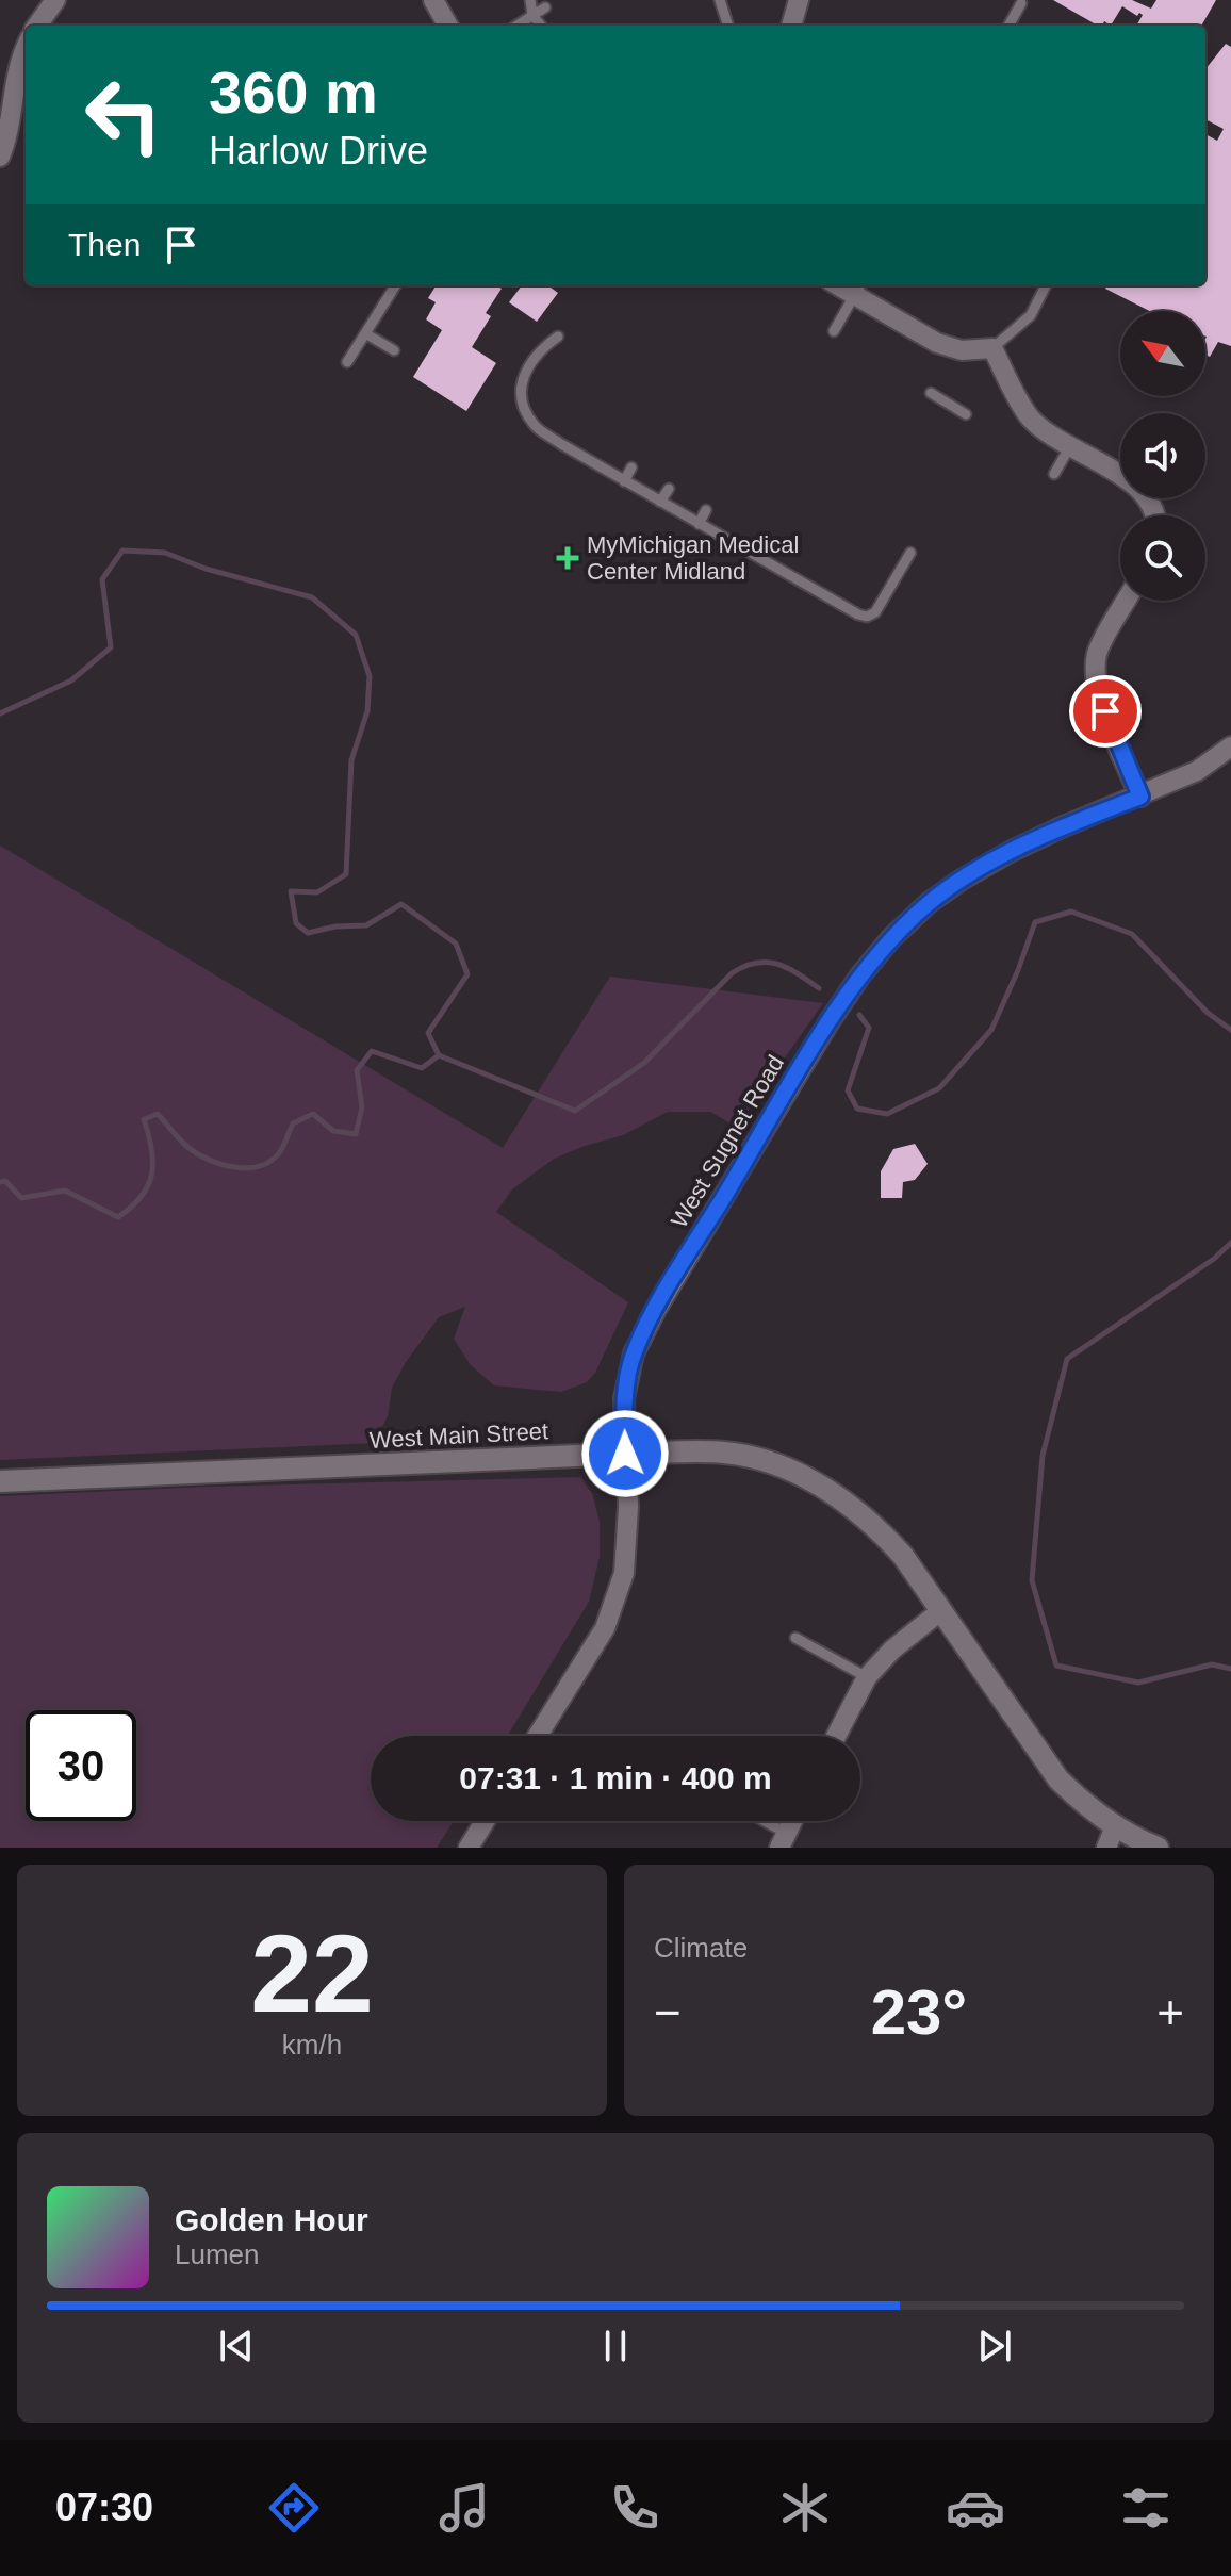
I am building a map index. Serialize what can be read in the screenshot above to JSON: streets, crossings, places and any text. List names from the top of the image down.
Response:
{
  "streets": {
    "street": ["West Sugnet Road", "West Main Street"]
  },
  "crossings": [
    ["West Sugnet Road", "West Main Street"]
  ],
  "places": {
    "health": ["MyMichigan Medical Center Midland"]
  },
  "north": "top left",
  "page": {
    "turn": ["360 m", "Harlow Drive"],
    "then": "Then",
    "limit": "30",
    "trip": "07:31 · 1 min · 400 m",
    "tile": [
      ["22", "km/h"],
      "Climate"
    ],
    "heat": ["−", "23°", "+"],
    "song": ["Golden Hour", "Lumen"],
    "tabs": "07:30"
  }
}
